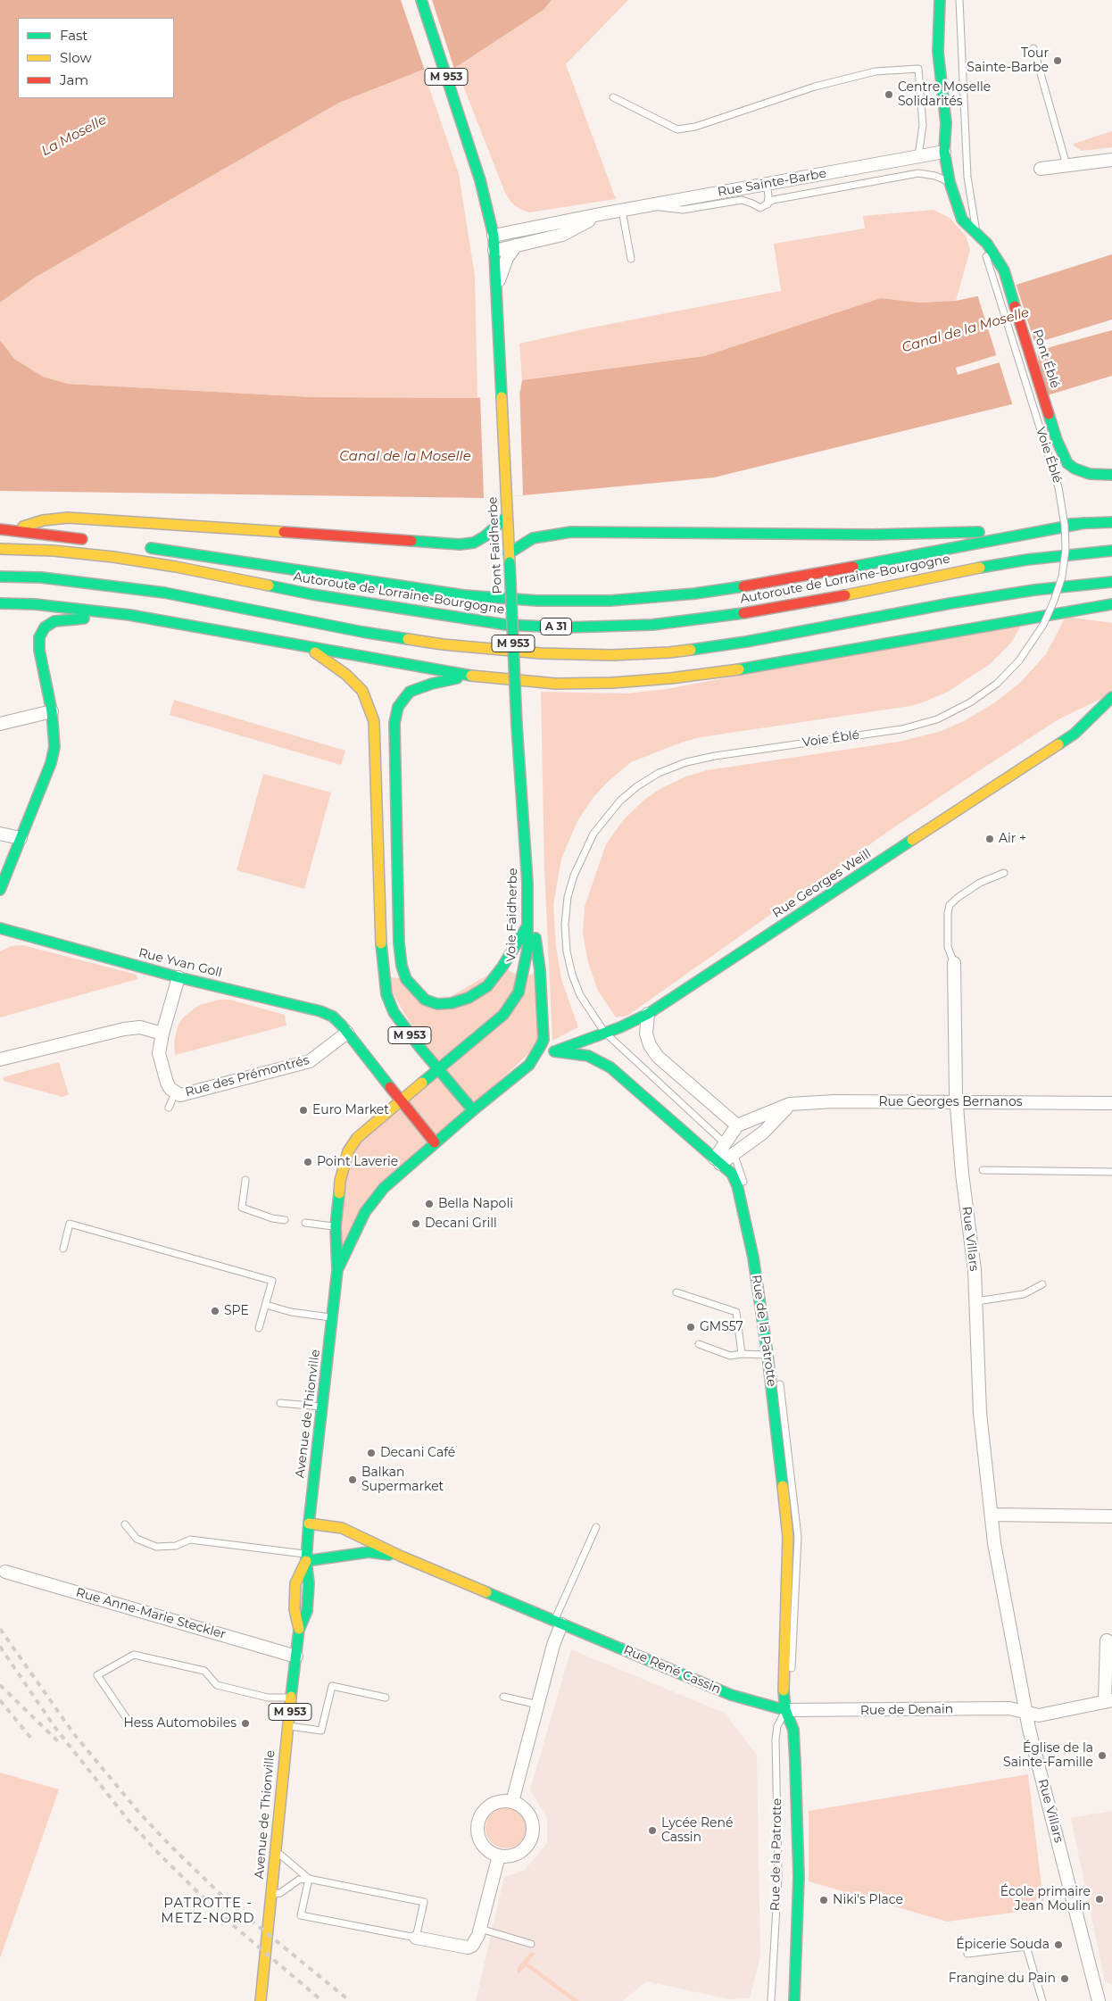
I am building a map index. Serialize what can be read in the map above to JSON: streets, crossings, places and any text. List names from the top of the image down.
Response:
{
  "streets": {
    "main road": [
      "M 953",
      "Pont Éblé",
      "Pont Faidherbe",
      "Autoroute de Lorraine-Bourgogne",
      "A 31",
      "Rue Georges Weill",
      "Voie Faidherbe",
      "Rue Yvan Goll",
      "Rue de la Patrotte",
      "Avenue de Thionville",
      "Rue René Cassin"
    ],
    "street": [
      "Rue Sainte-Barbe",
      "Rue des Prémontrés",
      "Rue Georges Bernanos",
      "Rue Villars",
      "Rue Anne-Marie Steckler",
      "Rue de Denain"
    ],
    "lane": ["Voie Éblé"]
  },
  "crossings": [
    ["M 953", "Rue Sainte-Barbe"],
    ["M 953", "Pont Faidherbe"],
    ["M 953", "Rue Georges Weill"],
    ["M 953", "Voie Faidherbe"],
    ["M 953", "Rue Yvan Goll"],
    ["M 953", "Avenue de Thionville"],
    ["Pont Éblé", "Voie Éblé"],
    ["Voie Éblé", "Rue Georges Weill"],
    ["Pont Faidherbe", "Voie Faidherbe"],
    ["Rue Georges Weill", "Rue de la Patrotte"],
    ["Rue Yvan Goll", "Rue des Prémontrés"],
    ["Rue Georges Bernanos", "Rue Villars"],
    ["Rue Villars", "Rue de Denain"],
    ["Rue de la Patrotte", "Rue René Cassin"],
    ["Rue de la Patrotte", "Rue de Denain"],
    ["Avenue de Thionville", "Rue Anne-Marie Steckler"],
    ["Avenue de Thionville", "Rue René Cassin"],
    ["Rue René Cassin", "Rue de Denain"]
  ],
  "districts": ["PATROTTE - METZ-NORD"],
  "water": ["La Moselle", "Canal de la Moselle"],
  "places": [
    "Tour Sainte-Barbe",
    "Centre Moselle Solidarités",
    "Air +",
    "Euro Market",
    "Point Laverie",
    "Bella Napoli",
    "Decani Grill",
    "SPE",
    "GMS57",
    "Decani Café",
    "Balkan Supermarket",
    "Hess Automobiles",
    "Église de la Sainte-Famille",
    "Lycée René Cassin",
    "École primaire Jean Moulin",
    "Niki's Place",
    "Épicerie Souda",
    "Frangine du Pain"
  ],
  "legend": ["Fast", "Slow", "Jam"]
}
